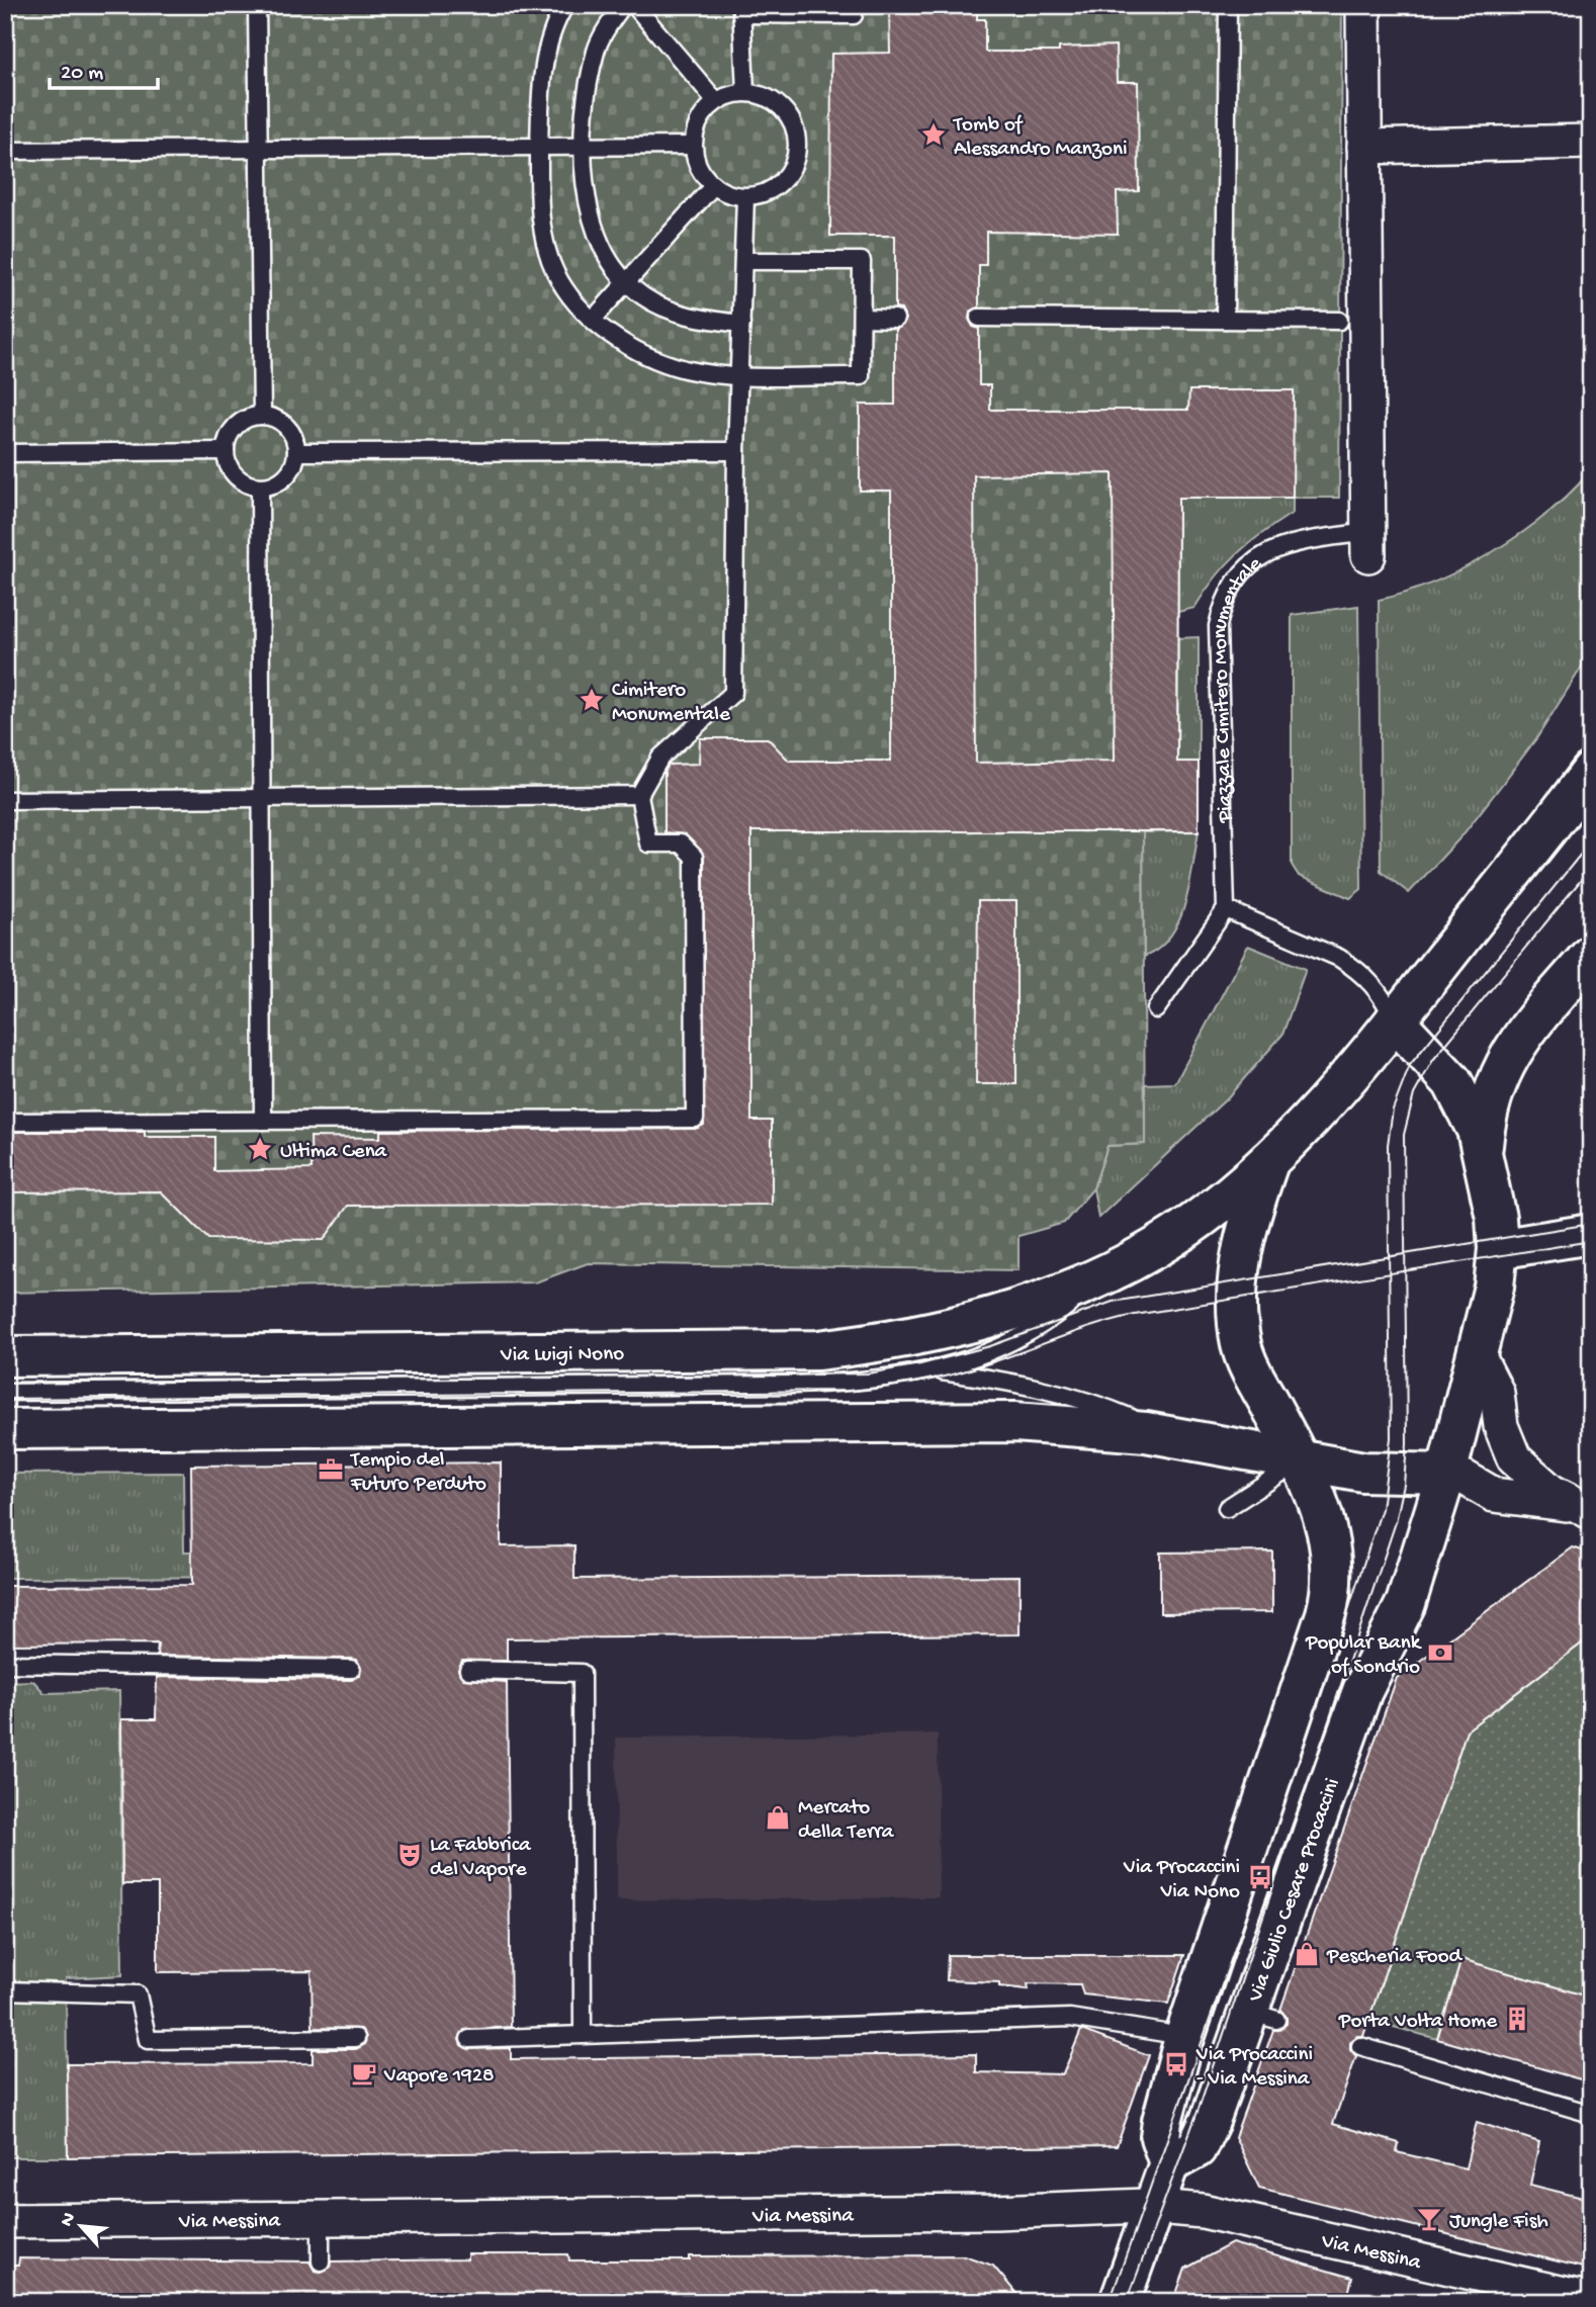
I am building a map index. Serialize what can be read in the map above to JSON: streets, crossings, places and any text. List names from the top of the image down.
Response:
{
  "streets": {
    "main road": ["Via Luigi Nono", "Via Giulio Cesare Procaccini"],
    "street": ["Piazzale Cimitero Monumentale", "Via Messina"]
  },
  "places": {
    "place": ["Tomb of Alessandro Manzoni", "Cimitero Monumentale", "Ultima Cena"],
    "office": ["Tempio del Futuro Perduto"],
    "bank": ["Popular Bank of Sondrio"],
    "shop": ["Mercato della Terra", "Pescheria Food"],
    "theatre": ["La Fabbrica del Vapore"],
    "bus stop": ["Via Procaccini Via Nono", "Via Procaccini - Via Messina"],
    "building": ["Porta Volta Home"],
    "cafe": ["Vapore 1928"],
    "bar": ["Jungle Fish"]
  },
  "scale_bar": "20 m",
  "north": "top left"
}
